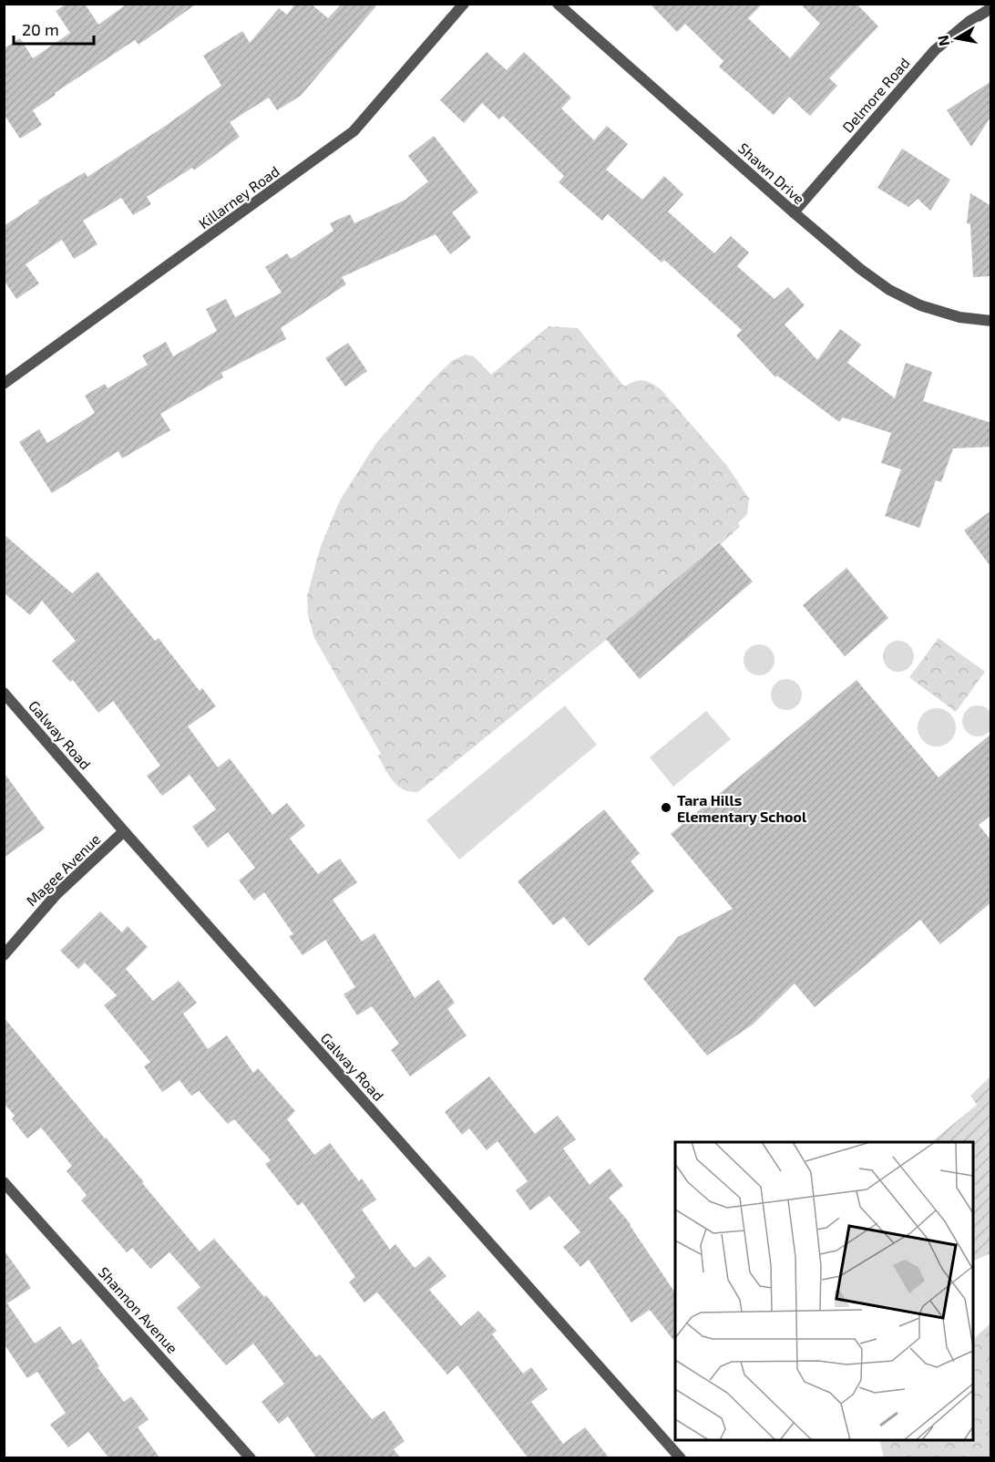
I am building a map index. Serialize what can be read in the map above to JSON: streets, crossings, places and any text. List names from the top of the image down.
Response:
{
  "streets": {
    "street": [
      "Delmore Road",
      "Shawn Drive",
      "Killarney Road",
      "Galway Road",
      "Magee Avenue",
      "Shannon Avenue"
    ]
  },
  "crossings": [
    ["Delmore Road", "Shawn Drive"],
    ["Galway Road", "Magee Avenue"]
  ],
  "places": ["Tara Hills Elementary School"],
  "scale_bar": "20 m",
  "north": "left"
}
